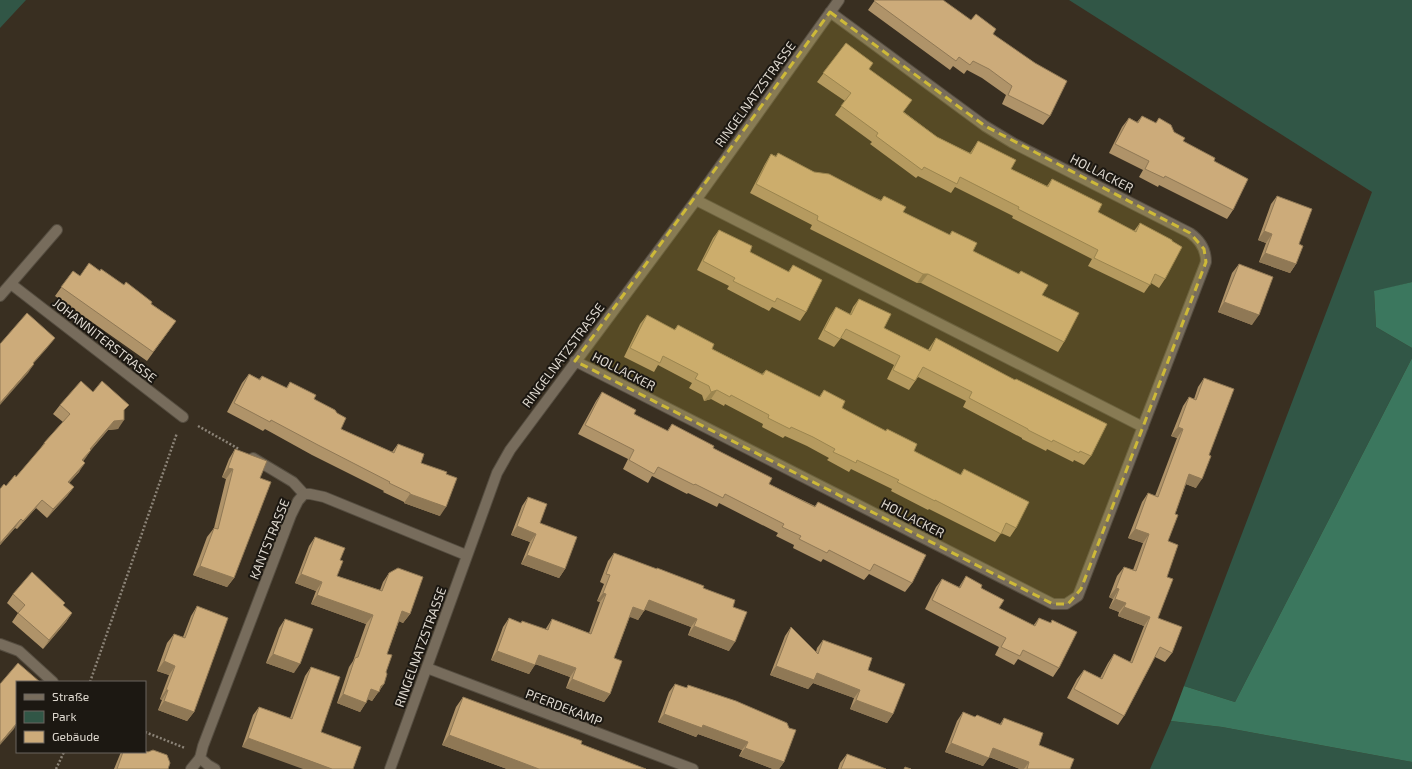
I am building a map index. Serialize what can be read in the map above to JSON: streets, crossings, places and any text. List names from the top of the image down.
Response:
{
  "streets": {
    "street": [
      "RINGELNATZSTRASSE",
      "HOLLACKER",
      "JOHANNITERSTRASSE",
      "KANTSTRASSE",
      "PFERDEKAMP"
    ]
  },
  "crossings": [
    ["RINGELNATZSTRASSE", "HOLLACKER"],
    ["RINGELNATZSTRASSE", "KANTSTRASSE"],
    ["RINGELNATZSTRASSE", "PFERDEKAMP"]
  ],
  "legend": ["Straße", "Park", "Gebäude"]
}
